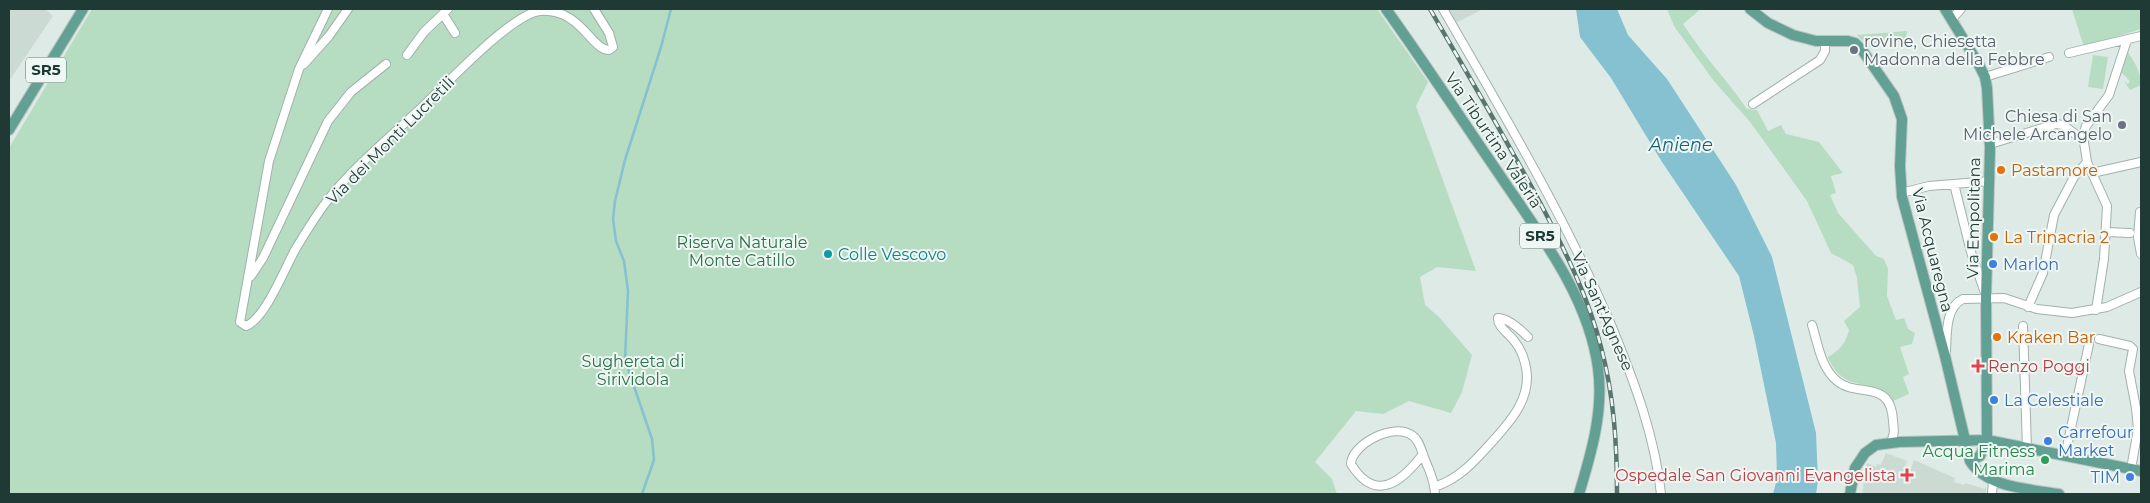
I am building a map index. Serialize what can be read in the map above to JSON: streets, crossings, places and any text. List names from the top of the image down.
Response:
{
  "streets": {
    "main road": [
      "SR5",
      "Via Tiburtina Valeria",
      "Via Empolitana",
      "Via Acquaregna"
    ],
    "street": ["Via dei Monti Lucretili", "Via Sant'Agnese"]
  },
  "water": ["Aniene"],
  "parks": ["Riserva Naturale Monte Catillo", "Sughereta di Sirividola"],
  "places": {
    "other": [
      "rovine, Chiesetta Madonna della Febbre",
      "Chiesa di San Michele Arcangelo",
      "Pastamore",
      "La Trinacria 2",
      "Colle Vescovo",
      "Marlon",
      "Kraken Bar",
      "La Celestiale",
      "Carrefour Market",
      "Acqua Fitness Marima",
      "TIM"
    ],
    "health": ["Renzo Poggi", "Ospedale San Giovanni Evangelista"]
  }
}
